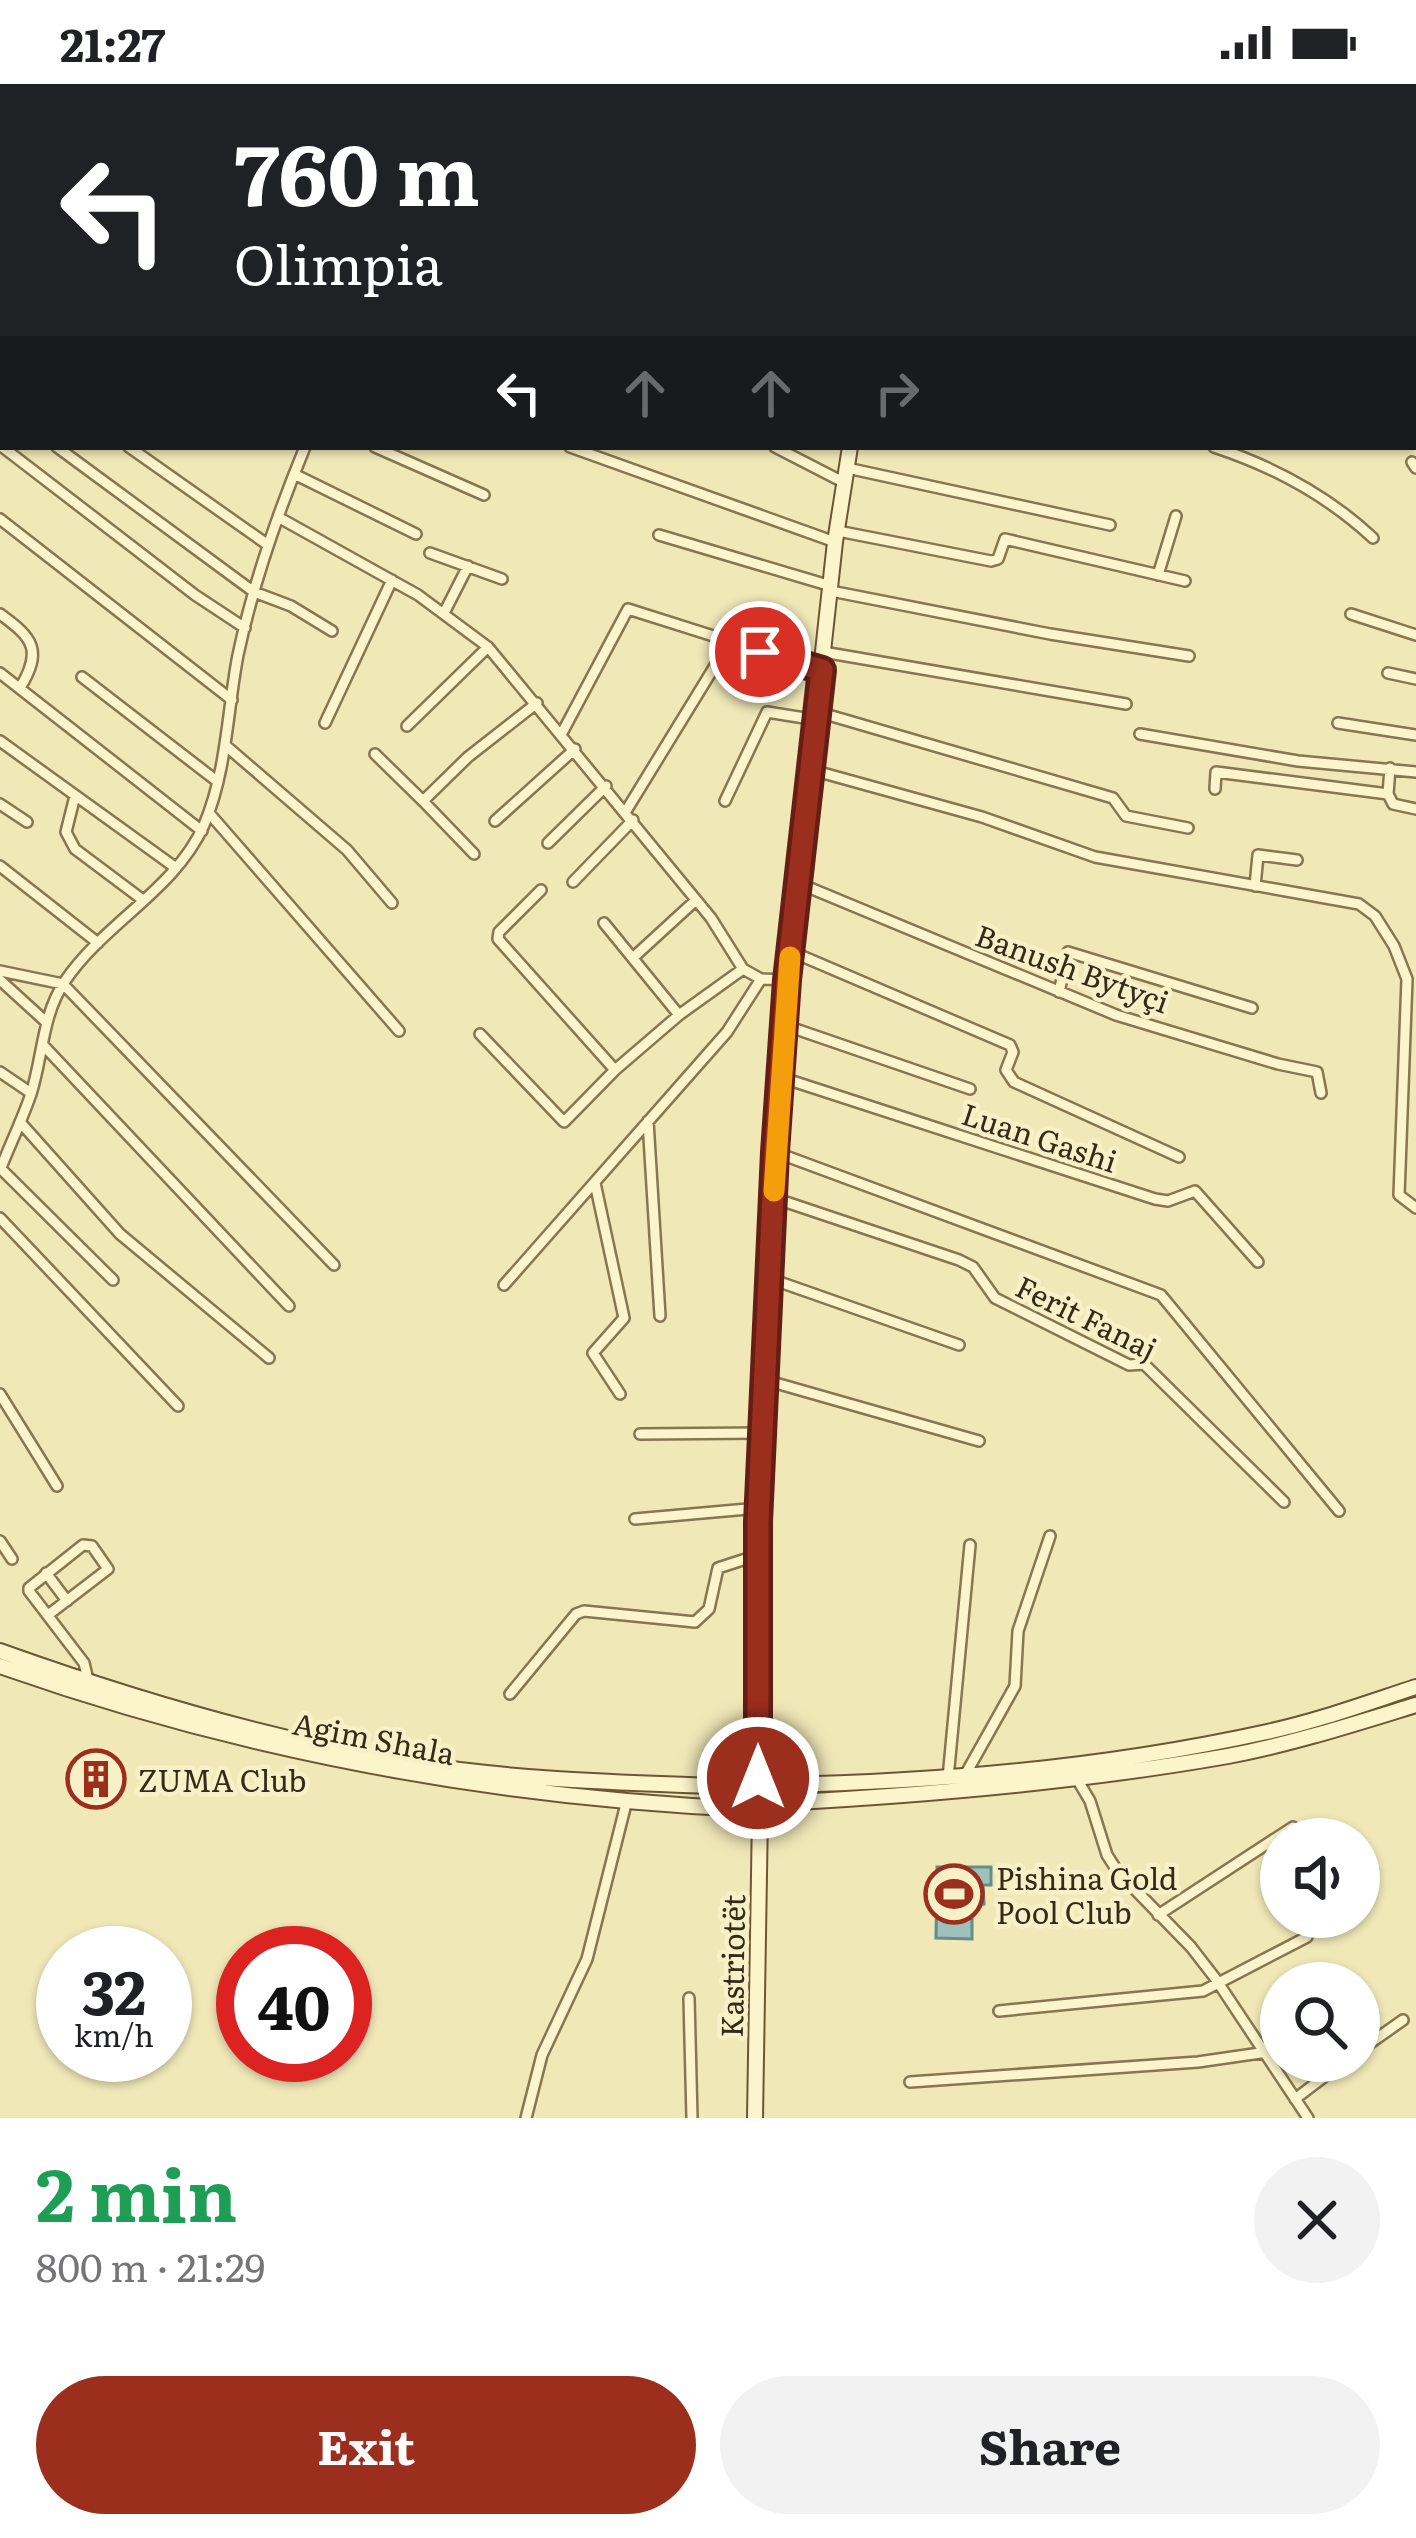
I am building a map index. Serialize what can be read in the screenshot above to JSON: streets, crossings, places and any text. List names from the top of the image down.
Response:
{
  "streets": {
    "main road": ["Agim Shala", "Kastriotët"],
    "street": ["Banush Bytyçi", "Luan Gashi", "Ferit Fanaj"]
  },
  "crossings": [
    ["Agim Shala", "Kastriotët"]
  ],
  "places": {
    "building": ["ZUMA Club"],
    "sports": ["Pishina Gold Pool Club"]
  },
  "page": {
    "status": "21:27",
    "turn": ["760 m", "Olimpia"],
    "speed": "32 km/h",
    "limit": "40",
    "heading": ["2 min", "800 m · 21:29"],
    "buttons": ["Exit", "Share"]
  }
}
